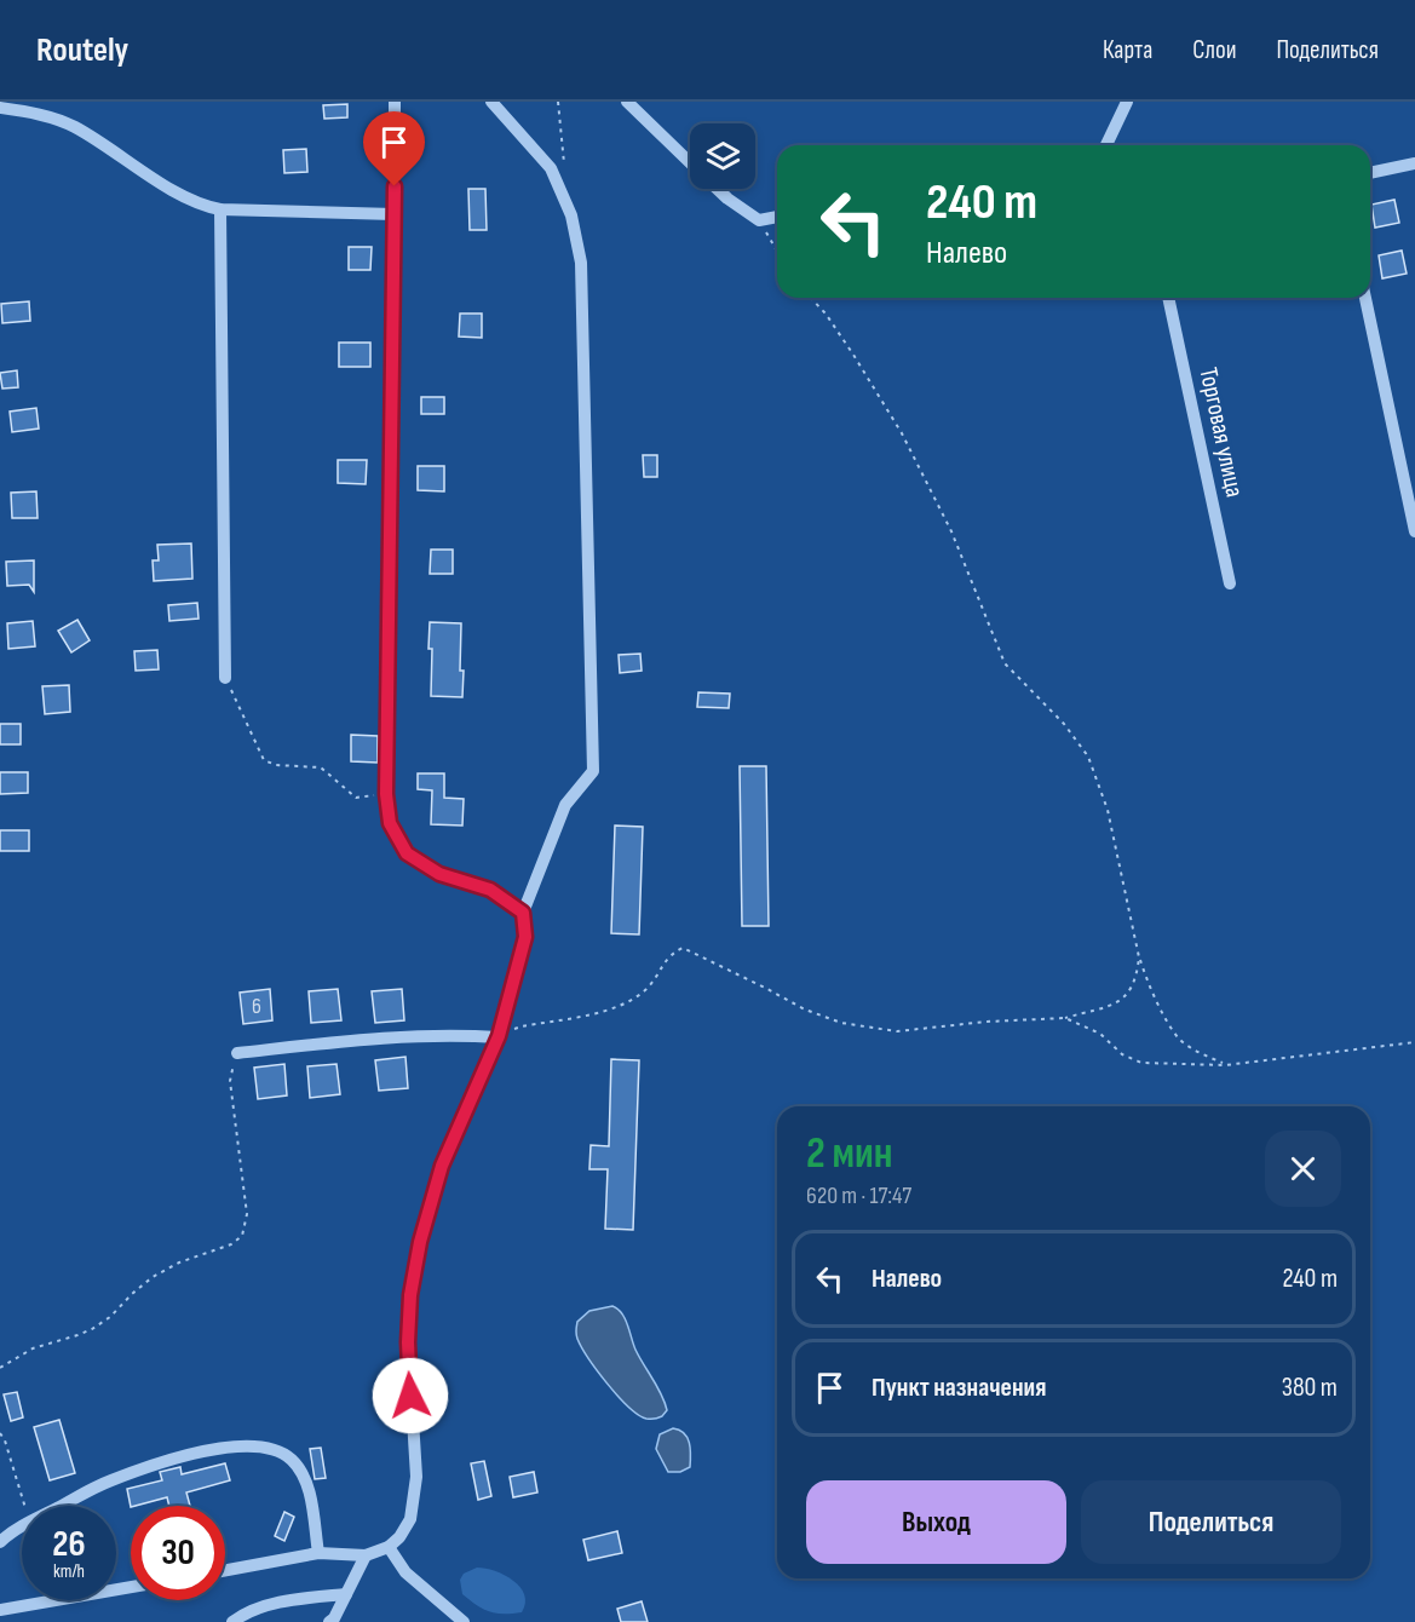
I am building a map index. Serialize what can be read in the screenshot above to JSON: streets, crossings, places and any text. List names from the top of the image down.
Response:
{
  "streets": {
    "street": ["Торговая улица"]
  },
  "house_numbers": ["6"],
  "page": {
    "header": "Routely",
    "nav": ["Карта", "Слои", "Поделиться"],
    "turn": ["240 m", "Налево"],
    "heading": ["2 мин", "620 m · 17:47"],
    "list": [
      {
        "name": "Налево",
        "value": "240 m"
      },
      {
        "name": "Пункт назначения",
        "value": "380 m"
      }
    ],
    "buttons": ["Выход", "Поделиться"],
    "speed": "26 km/h",
    "limit": "30"
  }
}
